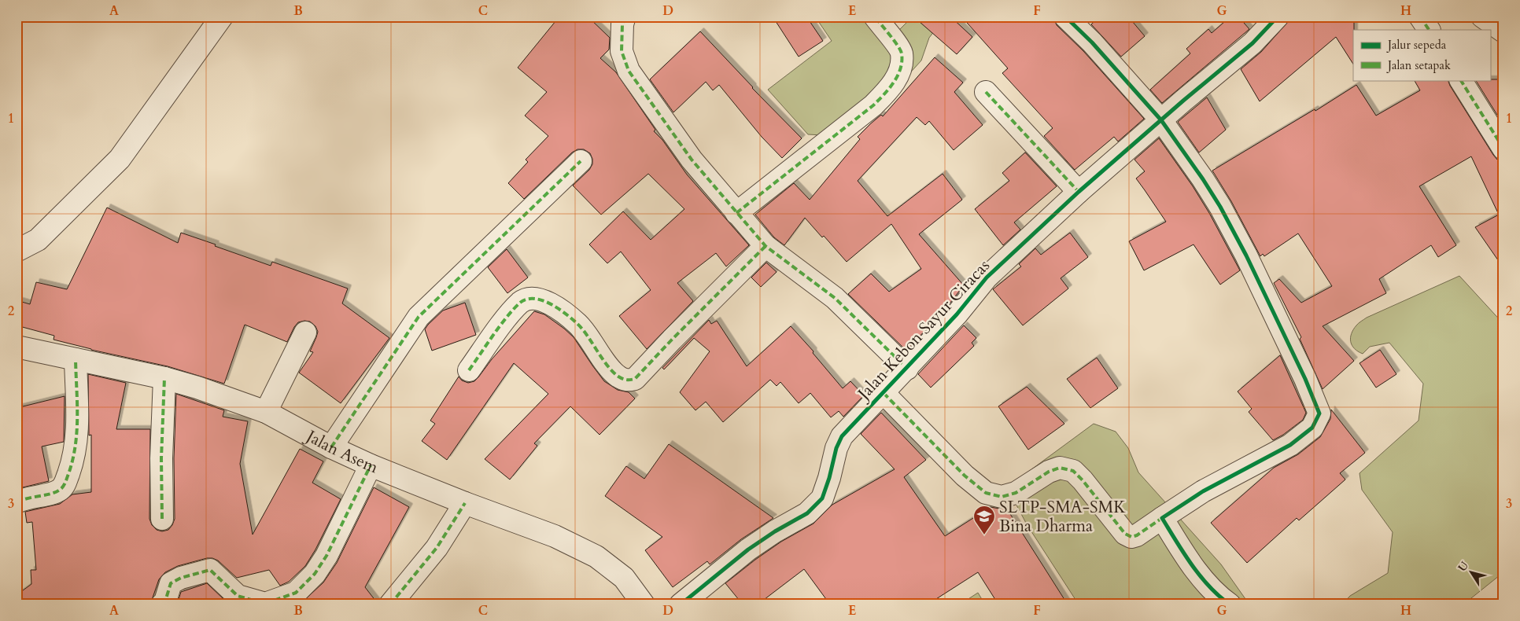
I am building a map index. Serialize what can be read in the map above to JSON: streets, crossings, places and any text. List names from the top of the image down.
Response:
{
  "streets": {
    "street": ["Jalan Kebon Sayur Ciracas", "Jalan Asem"]
  },
  "places": {
    "school or university": ["SLTP-SMA-SMK Bina Dharma"]
  },
  "legend": ["Jalur sepeda", "Jalan setapak"],
  "north": "top left",
  "grid": {
    "columns": [
      "A",
      "B",
      "C",
      "D",
      "E",
      "F",
      "G",
      "H"
    ],
    "rows": ["1", "2", "3"]
  }
}
